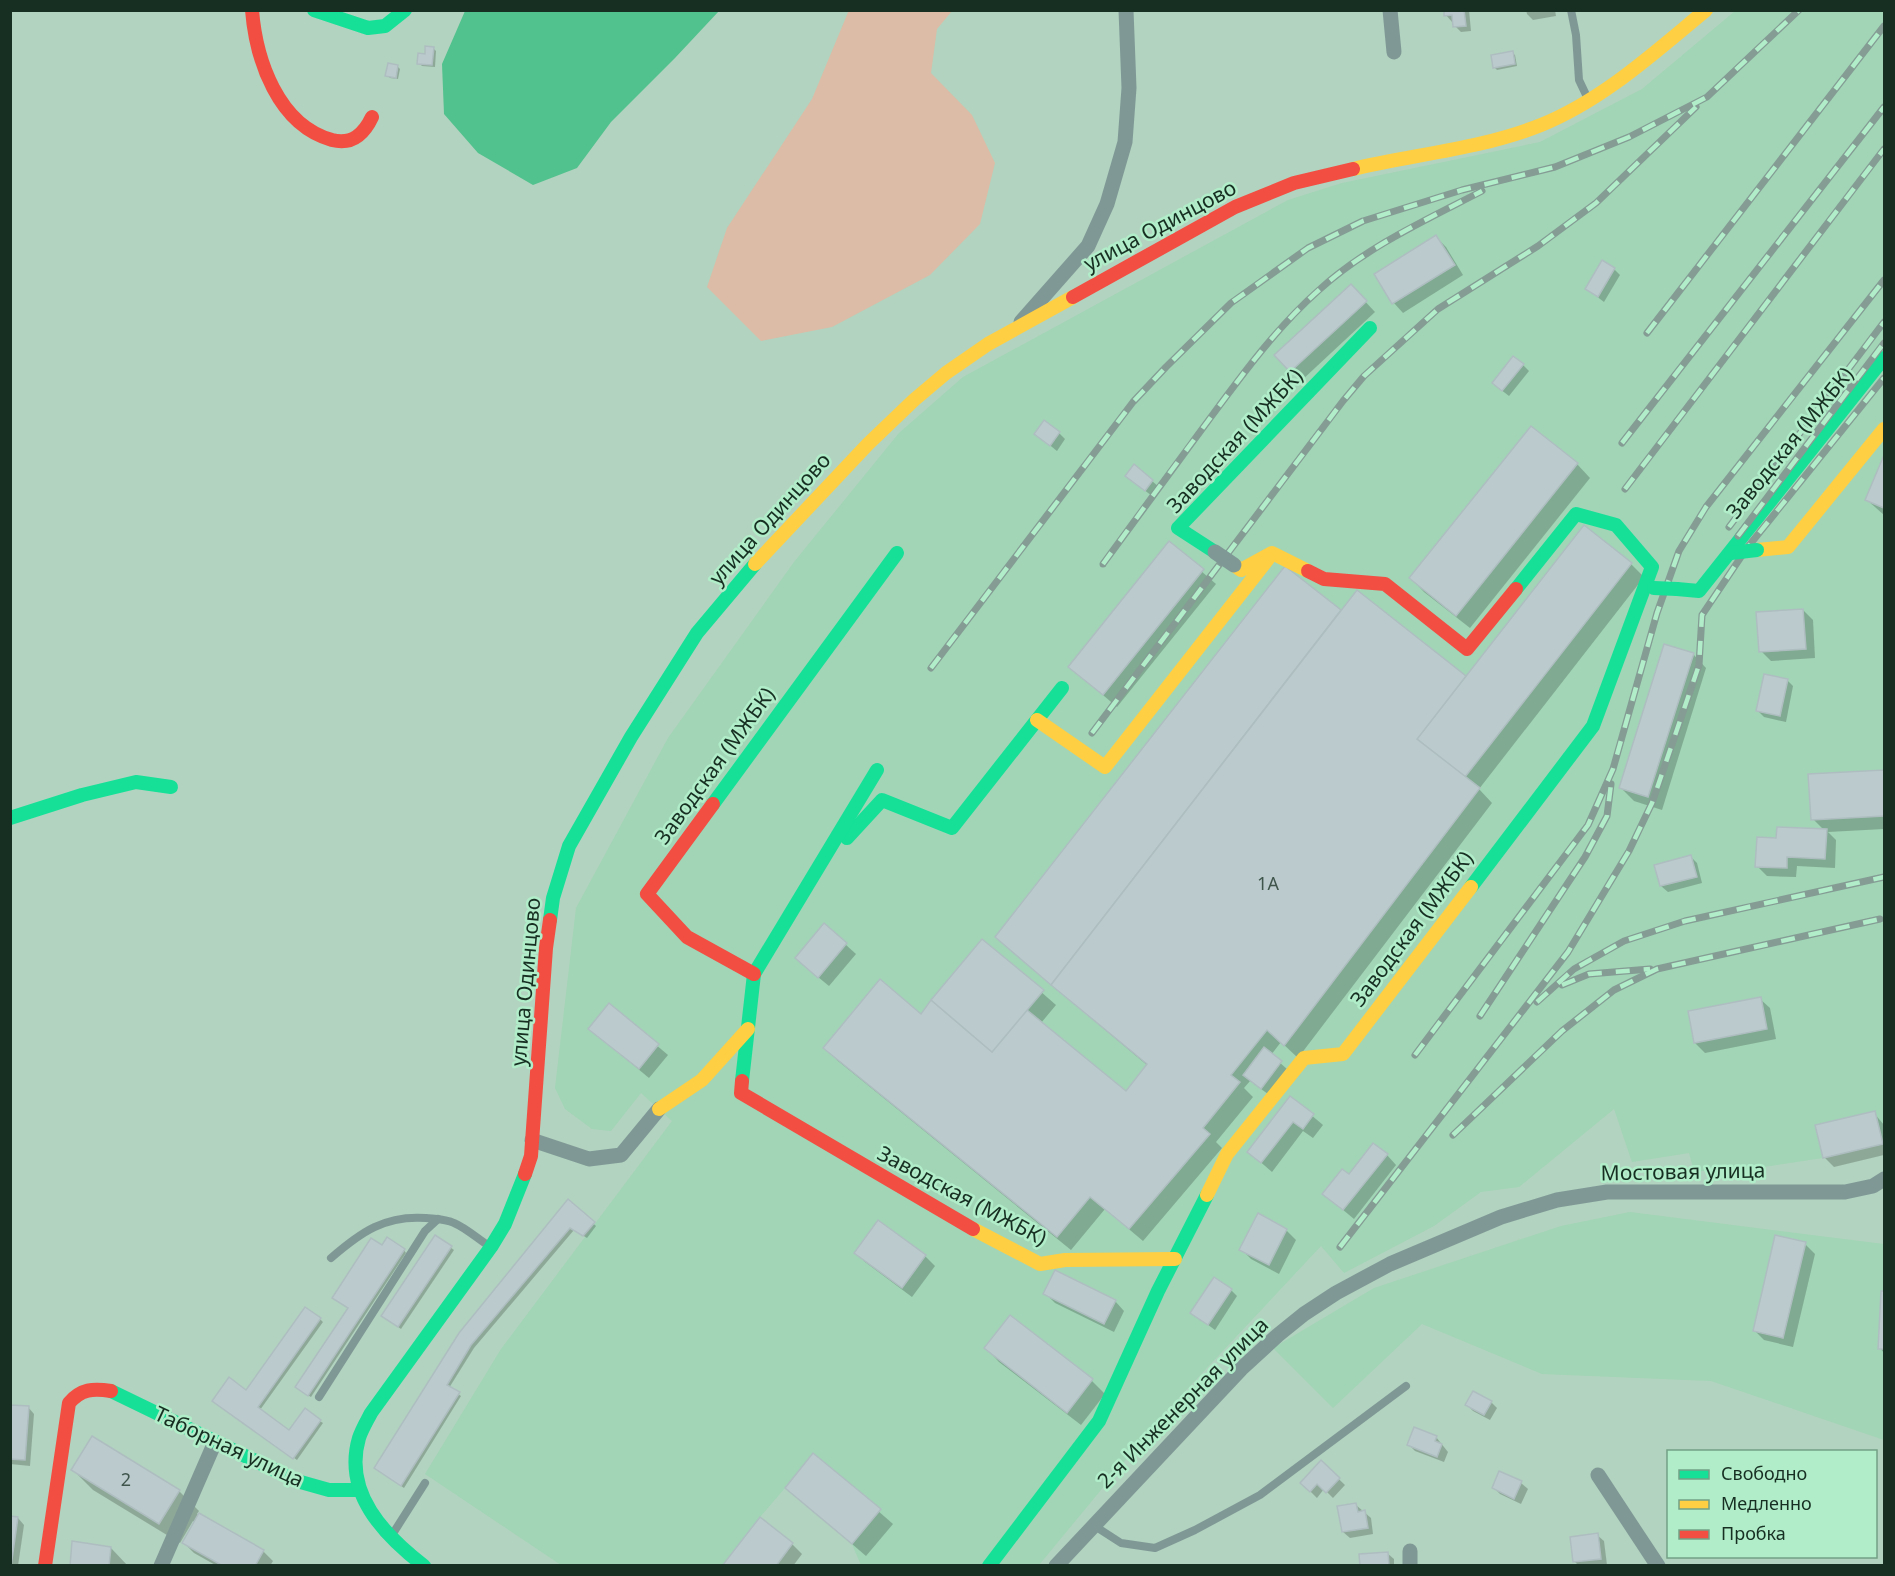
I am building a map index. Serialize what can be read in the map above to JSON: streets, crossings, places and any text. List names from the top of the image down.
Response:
{
  "streets": {
    "street": [
      "улица Одинцово",
      "Заводская (МЖБК)",
      "Мостовая улица",
      "2-я Инженерная улица",
      "Таборная улица"
    ]
  },
  "crossings": [
    ["улица Одинцово", "Таборная улица"],
    ["Мостовая улица", "2-я Инженерная улица"]
  ],
  "house_numbers": ["1А", "2"],
  "legend": ["Свободно", "Медленно", "Пробка"]
}
